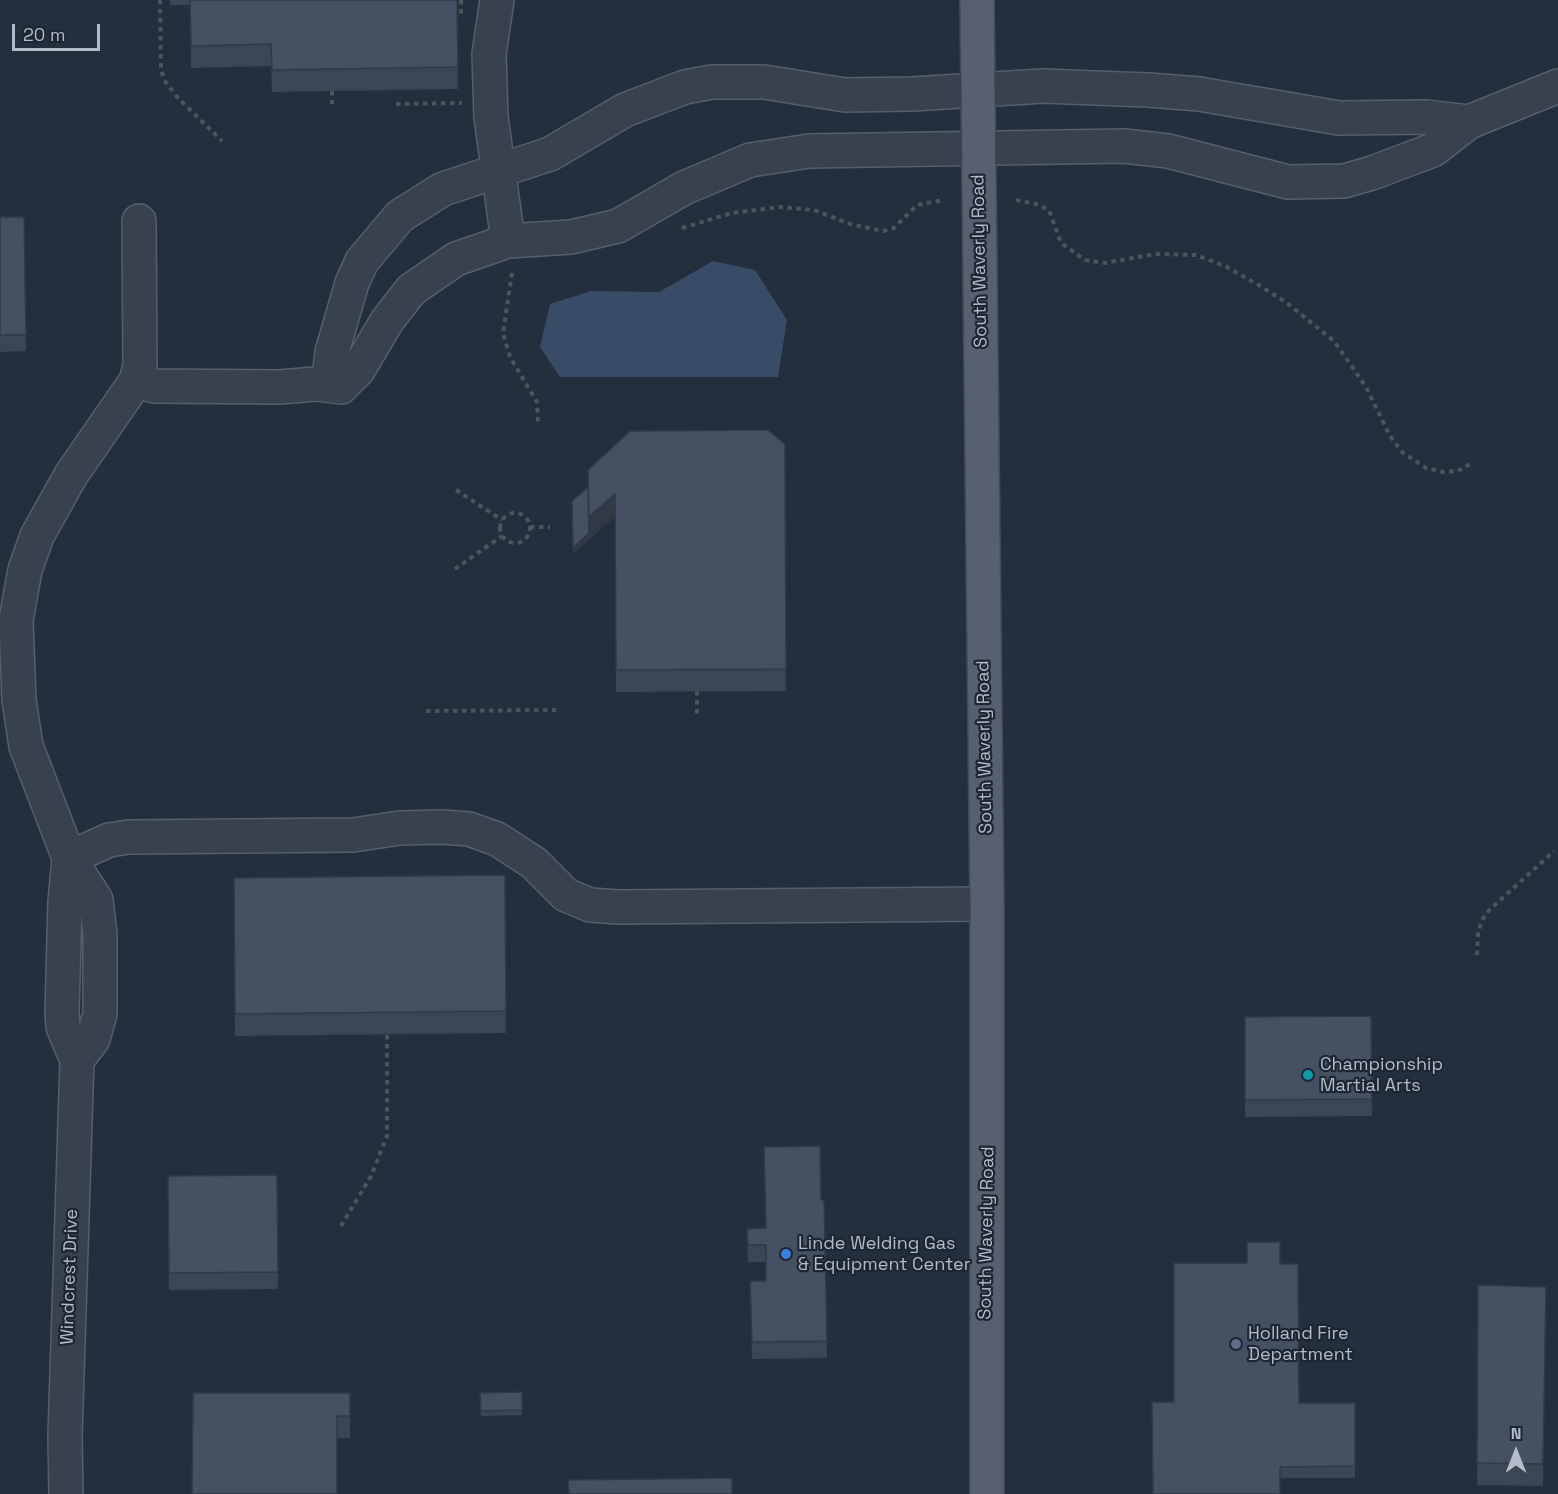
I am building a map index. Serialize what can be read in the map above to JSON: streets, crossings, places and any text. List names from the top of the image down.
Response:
{
  "streets": {
    "main road": ["South Waverly Road"],
    "street": ["Windcrest Drive"]
  },
  "places": ["Championship Martial Arts", "Linde Welding Gas & Equipment Center", "Holland Fire Department"],
  "scale_bar": "20 m",
  "north": "top"
}
